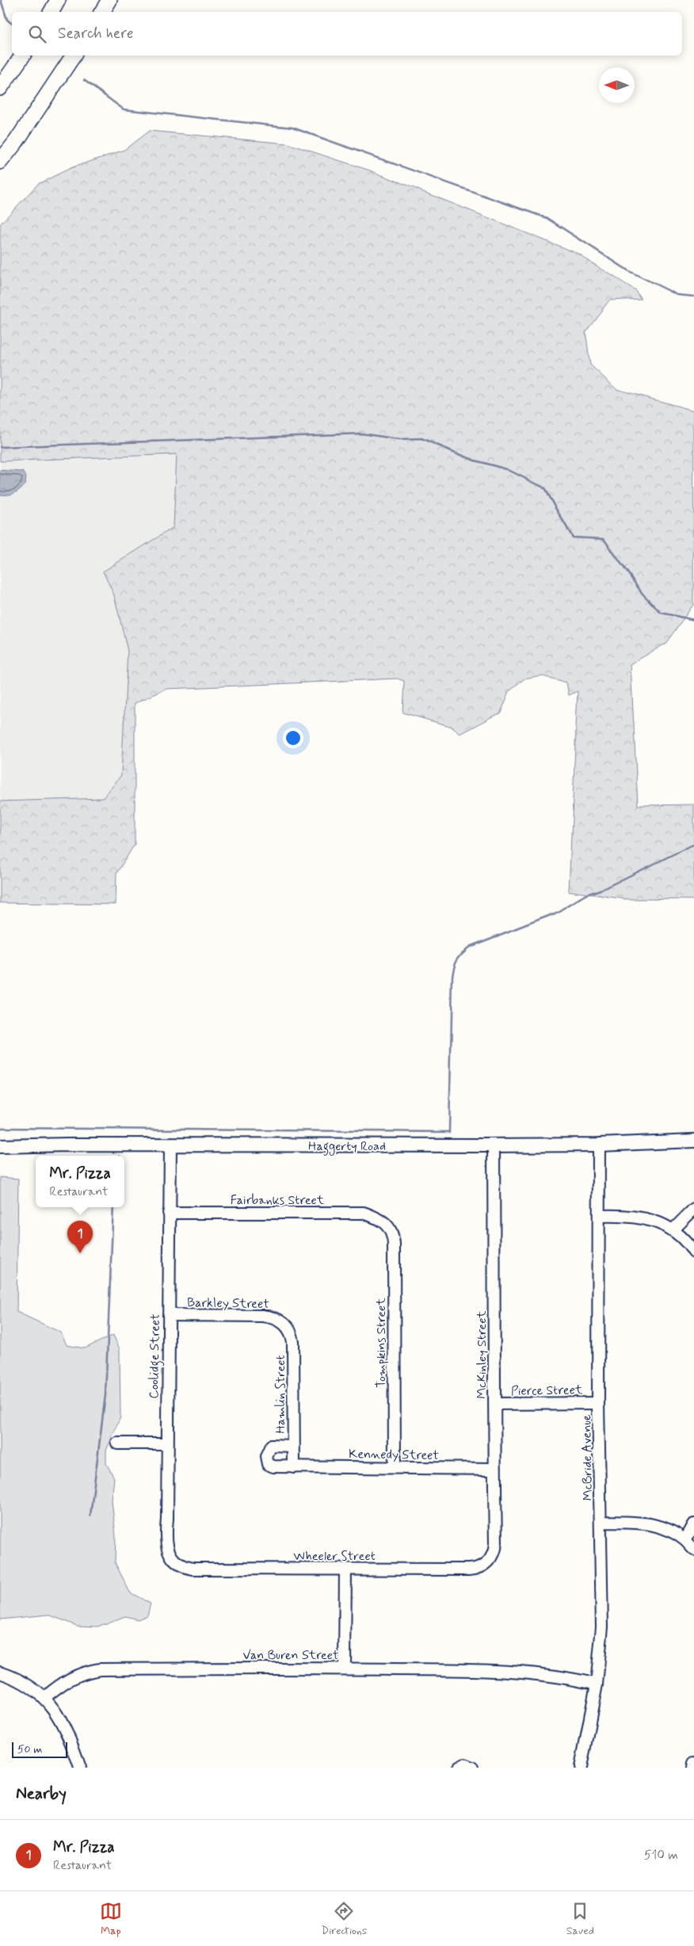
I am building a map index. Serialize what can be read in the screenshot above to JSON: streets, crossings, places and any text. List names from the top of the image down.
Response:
{
  "streets": {
    "main road": ["Haggerty Road"],
    "street": [
      "Fairbanks Street",
      "Barkley Street",
      "Tompkins Street",
      "McKinley Street",
      "Coolidge Street",
      "Pierce Street",
      "Hamlin Street",
      "Kennedy Street",
      "McBride Avenue",
      "Wheeler Street",
      "Van Buren Street"
    ]
  },
  "crossings": [
    ["Haggerty Road", "McKinley Street"],
    ["Haggerty Road", "Coolidge Street"],
    ["Haggerty Road", "McBride Avenue"],
    ["Fairbanks Street", "Tompkins Street"],
    ["Fairbanks Street", "Coolidge Street"],
    ["Barkley Street", "Coolidge Street"],
    ["Barkley Street", "Hamlin Street"],
    ["Tompkins Street", "Kennedy Street"],
    ["McKinley Street", "Pierce Street"],
    ["McKinley Street", "Kennedy Street"],
    ["McKinley Street", "Wheeler Street"],
    ["Coolidge Street", "Wheeler Street"],
    ["Pierce Street", "McBride Avenue"],
    ["Hamlin Street", "Kennedy Street"],
    ["McBride Avenue", "Van Buren Street"]
  ],
  "scale_bar": "50 m",
  "north": "left",
  "page": {
    "search": "Search here",
    "popup": ["Mr. Pizza", "Restaurant"],
    "pins": "1",
    "scale": "50 m",
    "heading": "Nearby",
    "list": [
      {
        "mark": "1",
        "name": "Mr. Pizza",
        "note": "Restaurant",
        "value": "510 m"
      }
    ],
    "nav": ["Map", "Directions", "Saved"]
  }
}
